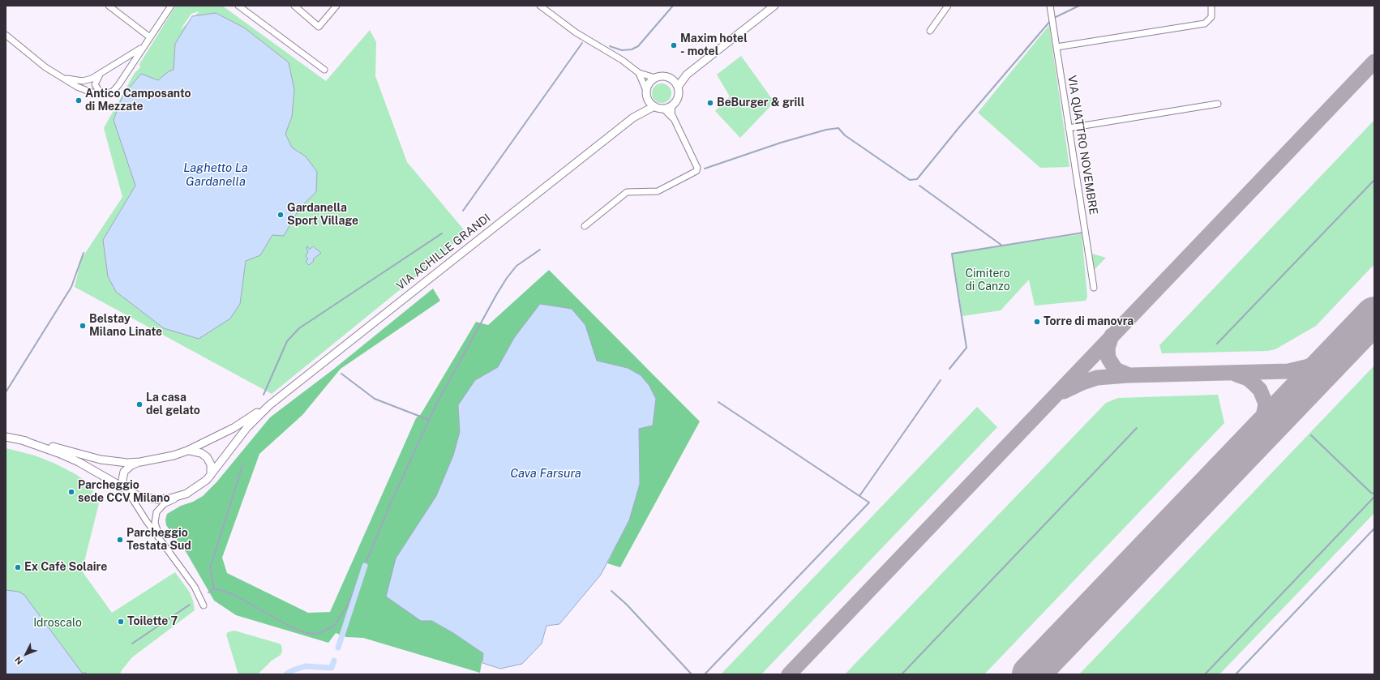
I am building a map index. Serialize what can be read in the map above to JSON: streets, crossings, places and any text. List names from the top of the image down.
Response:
{
  "streets": {
    "main road": ["VIA ACHILLE GRANDI"],
    "street": ["VIA QUATTRO NOVEMBRE"]
  },
  "water": ["Laghetto La Gardanella", "Cava Farsura"],
  "parks": ["Cimitero di Canzo", "Idroscalo"],
  "places": [
    "Maxim hotel - motel",
    "Antico Camposanto di Mezzate",
    "BeBurger & grill",
    "Gardanella Sport Village",
    "Torre di manovra",
    "Belstay Milano Linate",
    "La casa del gelato",
    "Parcheggio sede CCV Milano",
    "Parcheggio Testata Sud",
    "Ex Cafè Solaire",
    "Toilette 7"
  ],
  "north": "bottom left"
}
